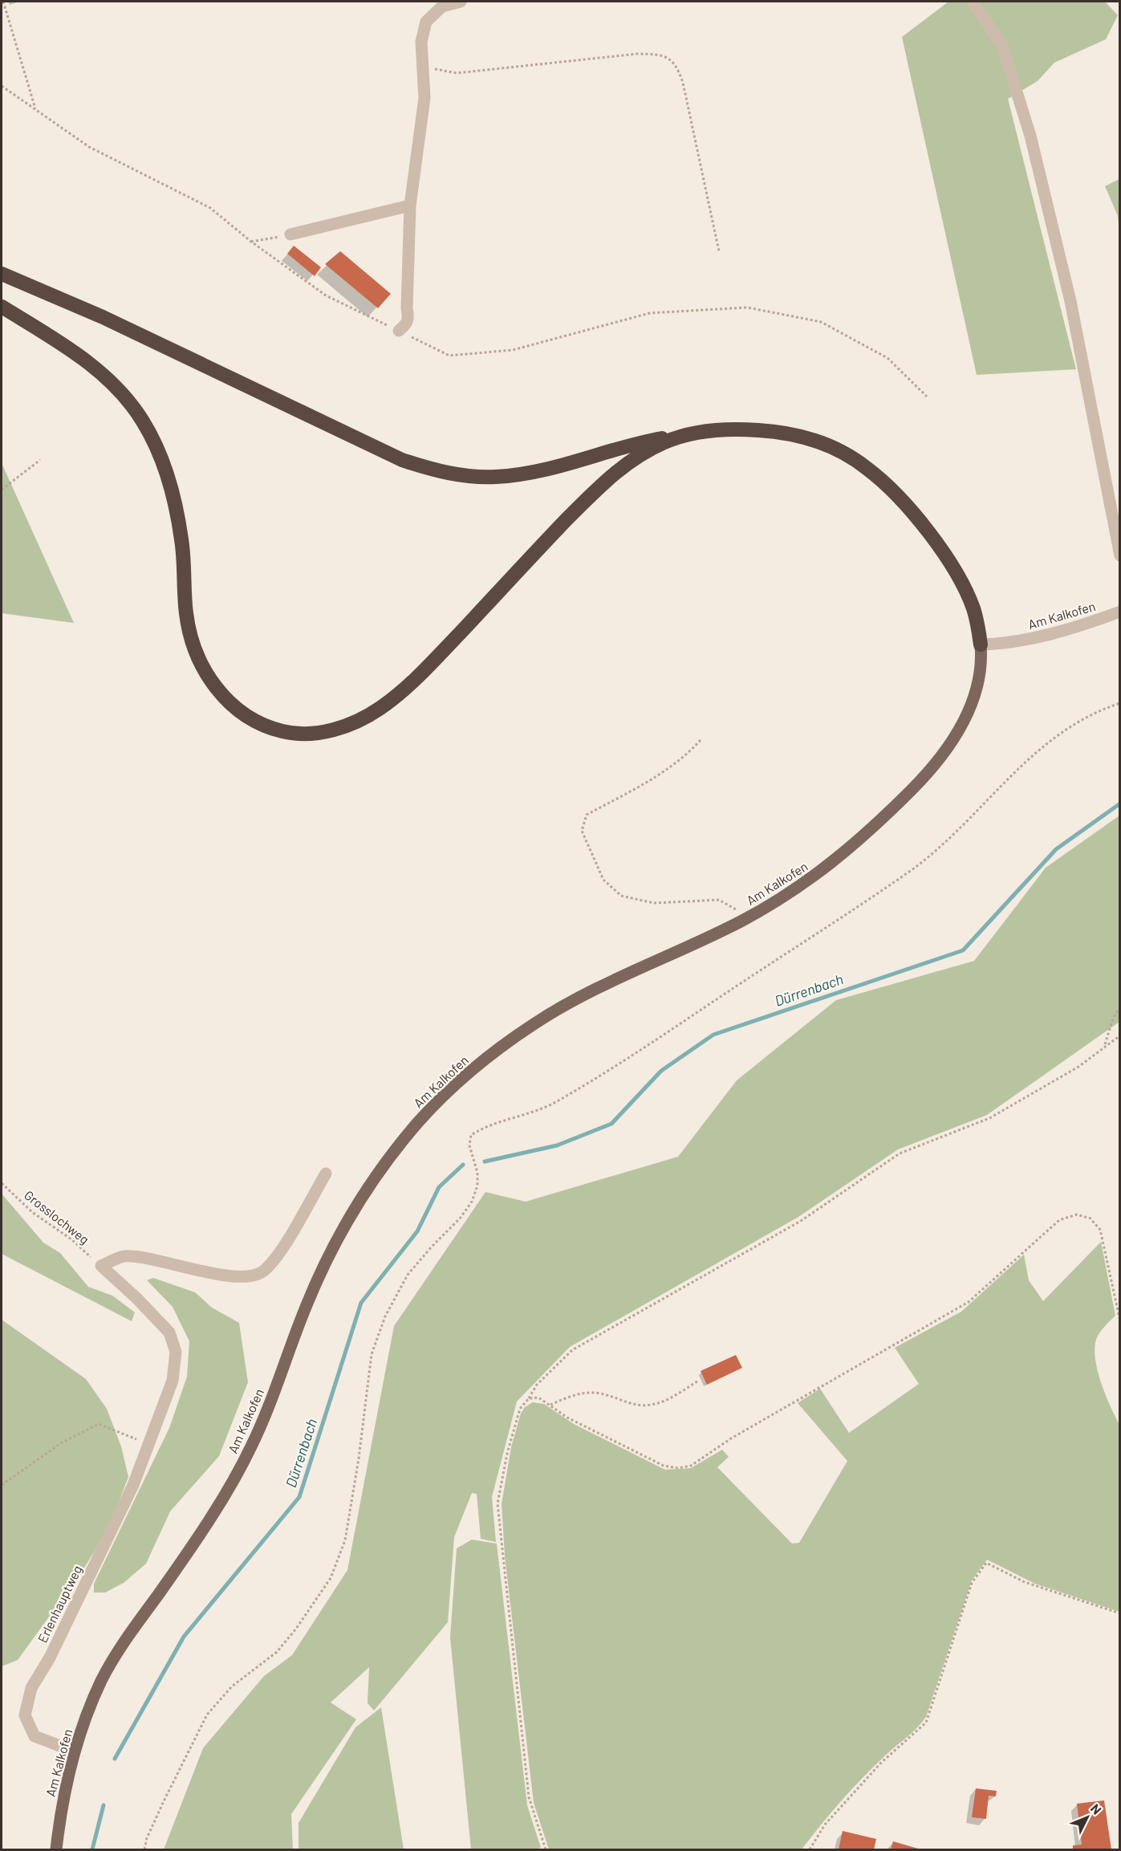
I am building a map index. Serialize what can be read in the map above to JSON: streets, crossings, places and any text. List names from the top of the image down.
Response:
{
  "streets": {
    "main road": ["Am Kalkofen"],
    "street": ["Erlenhauptweg"],
    "path": ["Grosslochweg"]
  },
  "crossings": [
    ["Am Kalkofen", "Erlenhauptweg"],
    ["Grosslochweg", "Erlenhauptweg"]
  ],
  "water": ["Dürrenbach"],
  "north": "top right"
}
